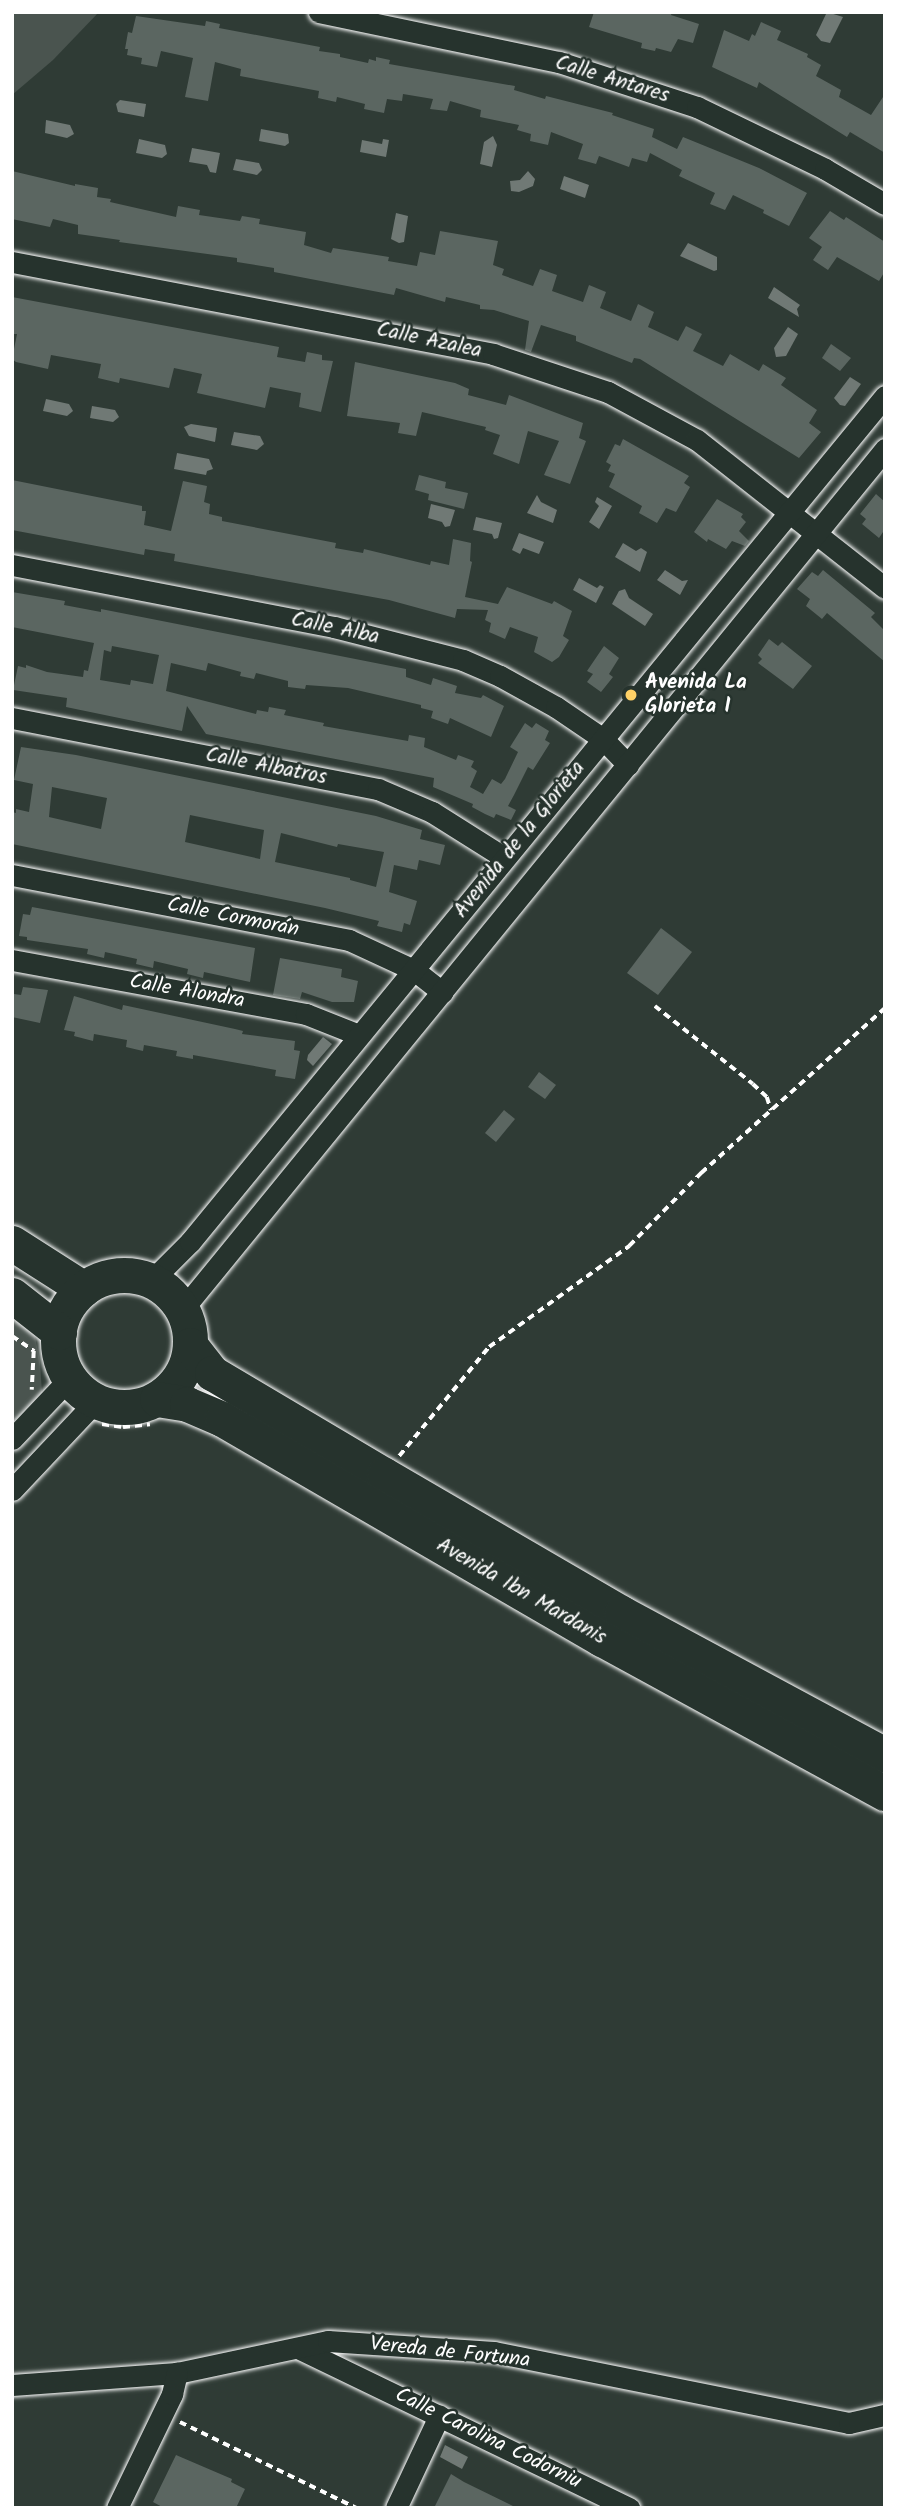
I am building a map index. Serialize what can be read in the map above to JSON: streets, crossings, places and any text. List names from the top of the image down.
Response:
{
  "streets": {
    "main road": ["Avenida Ibn Mardanis"],
    "street": [
      "Calle Antares",
      "Calle Azalea",
      "Calle Alba",
      "Calle Albatros",
      "Avenida de la Glorieta",
      "Calle Cormorán",
      "Calle Alondra",
      "Vereda de Fortuna",
      "Calle Carolina Codorniu"
    ]
  },
  "crossings": [
    ["Calle Azalea", "Avenida de la Glorieta"],
    ["Calle Alba", "Avenida de la Glorieta"],
    ["Calle Albatros", "Avenida de la Glorieta"],
    ["Avenida de la Glorieta", "Calle Cormorán"],
    ["Avenida de la Glorieta", "Calle Alondra"],
    ["Avenida de la Glorieta", "Avenida Ibn Mardanis"],
    ["Vereda de Fortuna", "Calle Carolina Codorniu"]
  ],
  "places": ["Avenida La Glorieta I"]
}
